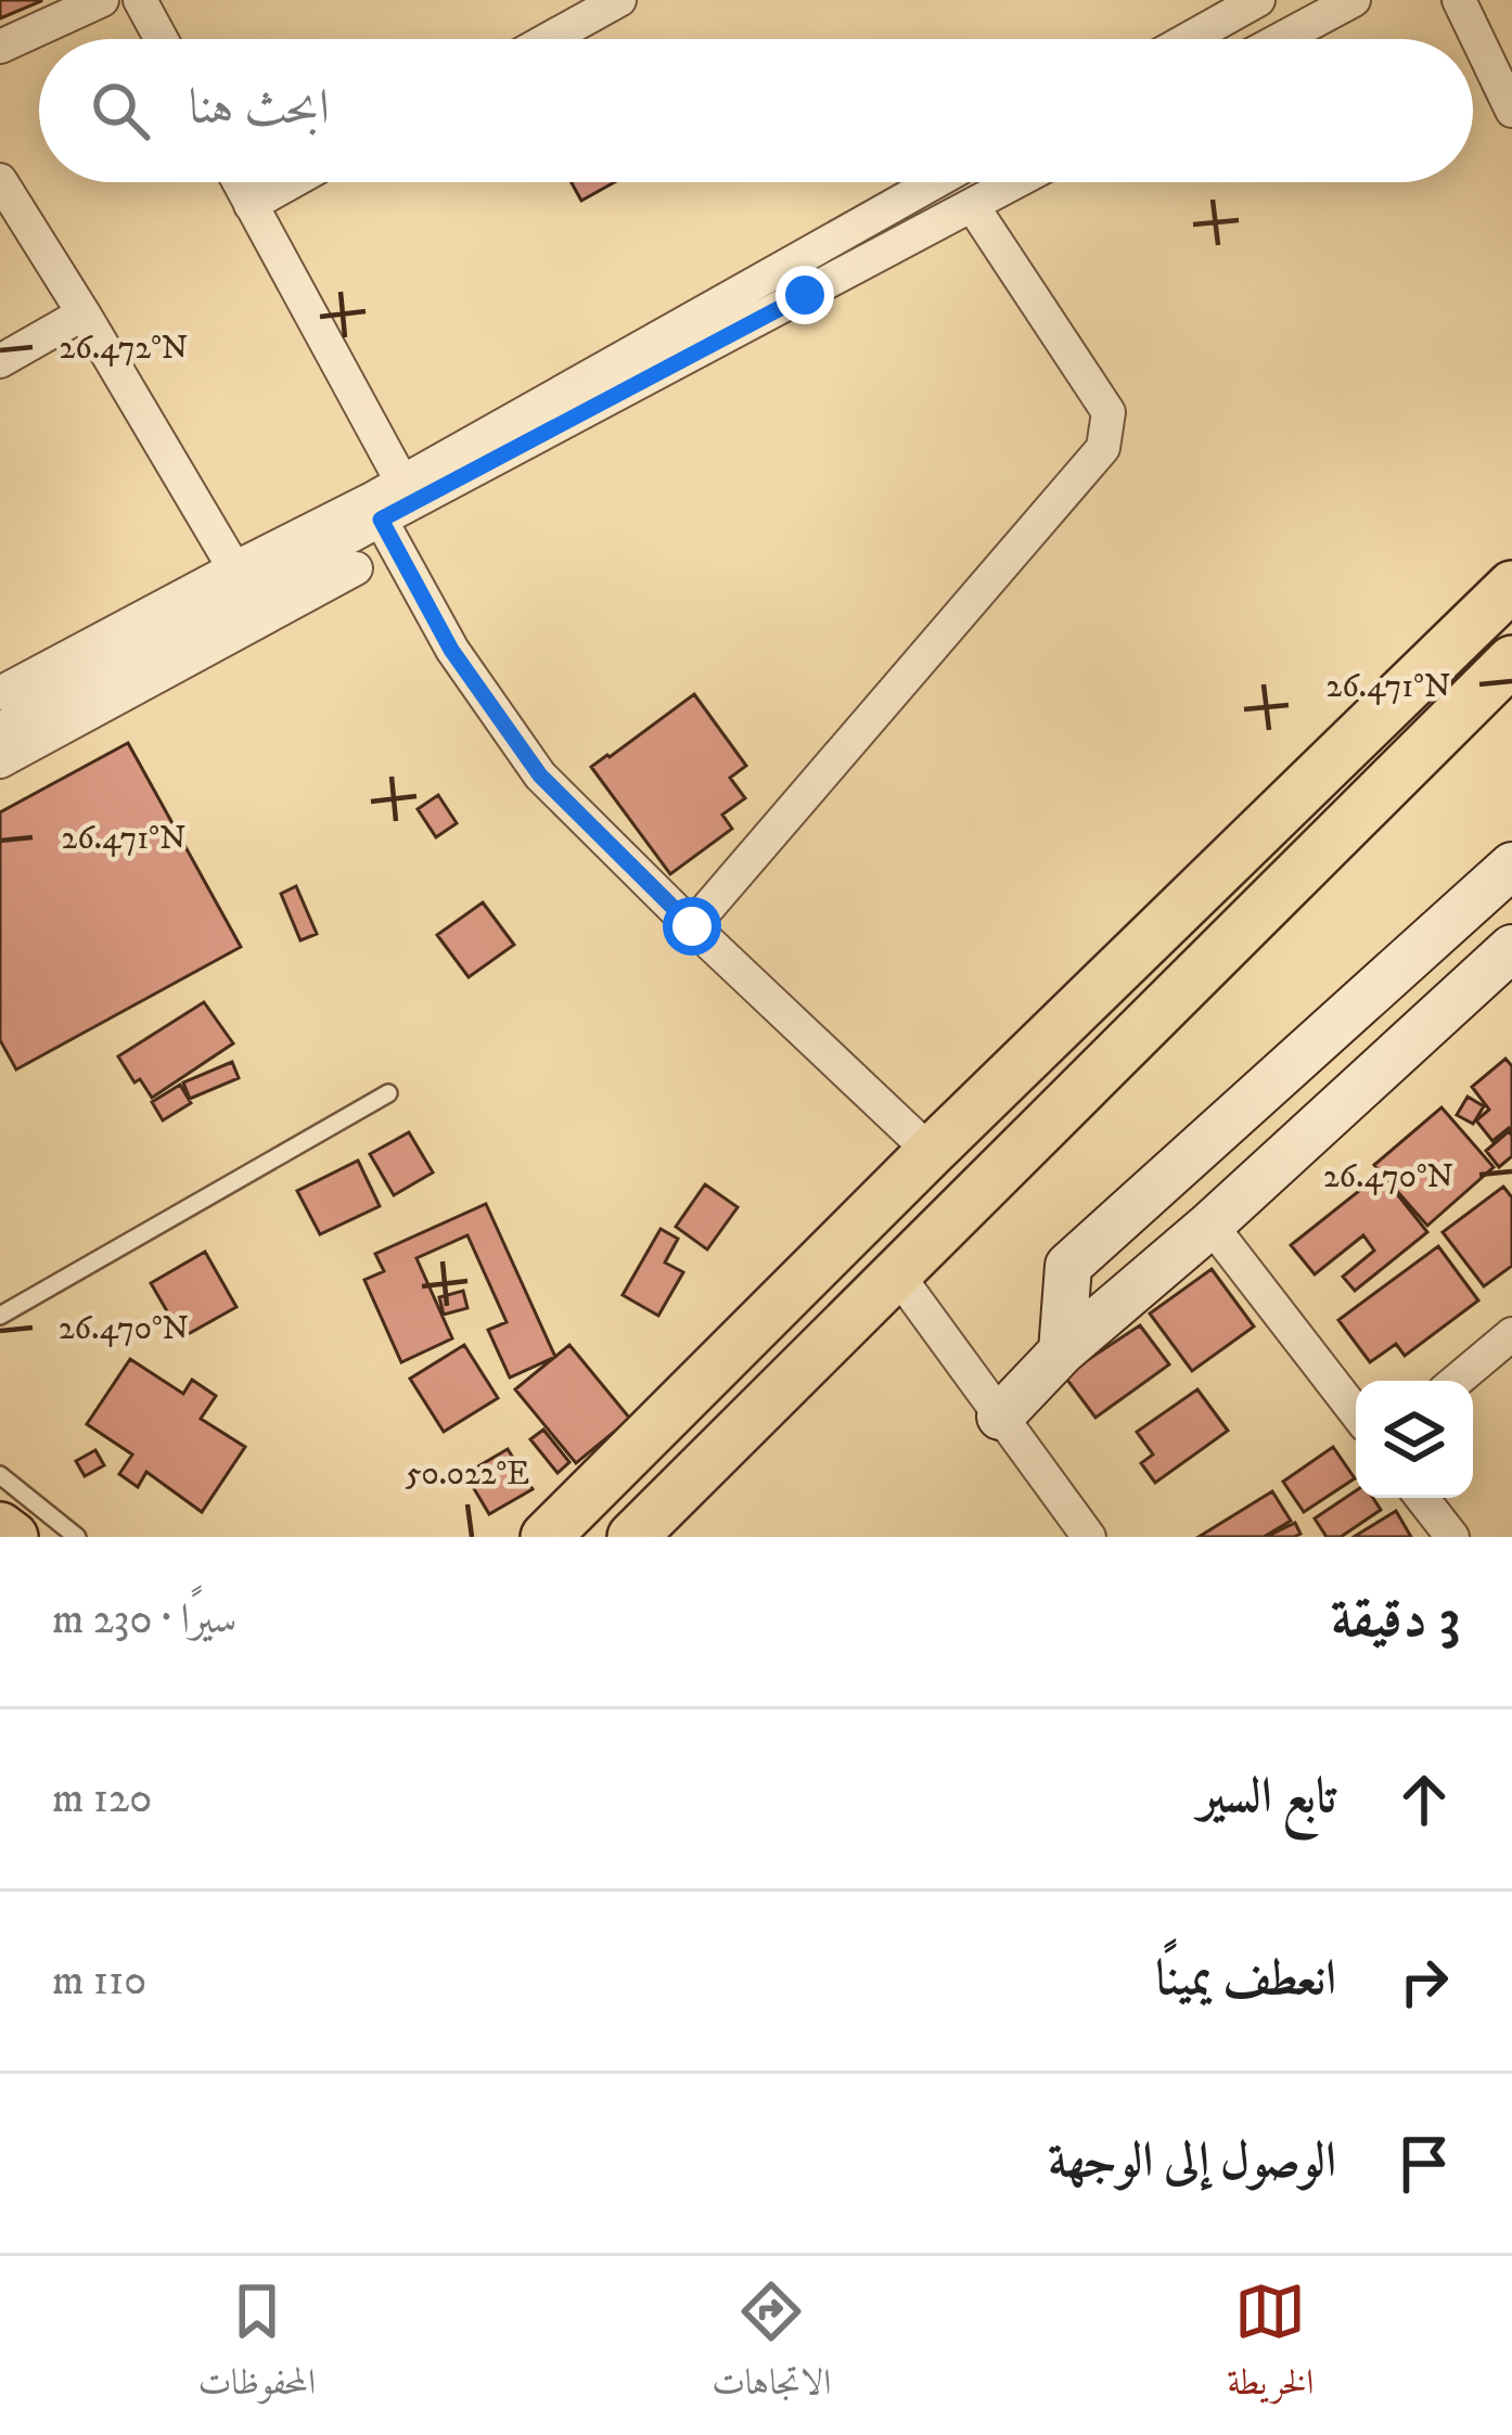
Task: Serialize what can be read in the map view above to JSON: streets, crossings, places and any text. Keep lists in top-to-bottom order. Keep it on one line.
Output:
{"page":{"search":"ابحث هنا","heading":["3 دقيقة","سيرًا · 230 m"],"list":[["تابع السير","120 m"],["انعطف يمينًا","110 m"],"الوصول إلى الوجهة"],"nav":["الخريطة","الاتجاهات","المحفوظات"]},"coordinates":["26.472°N","26.471°N","26.470°N","50.022°E"]}
